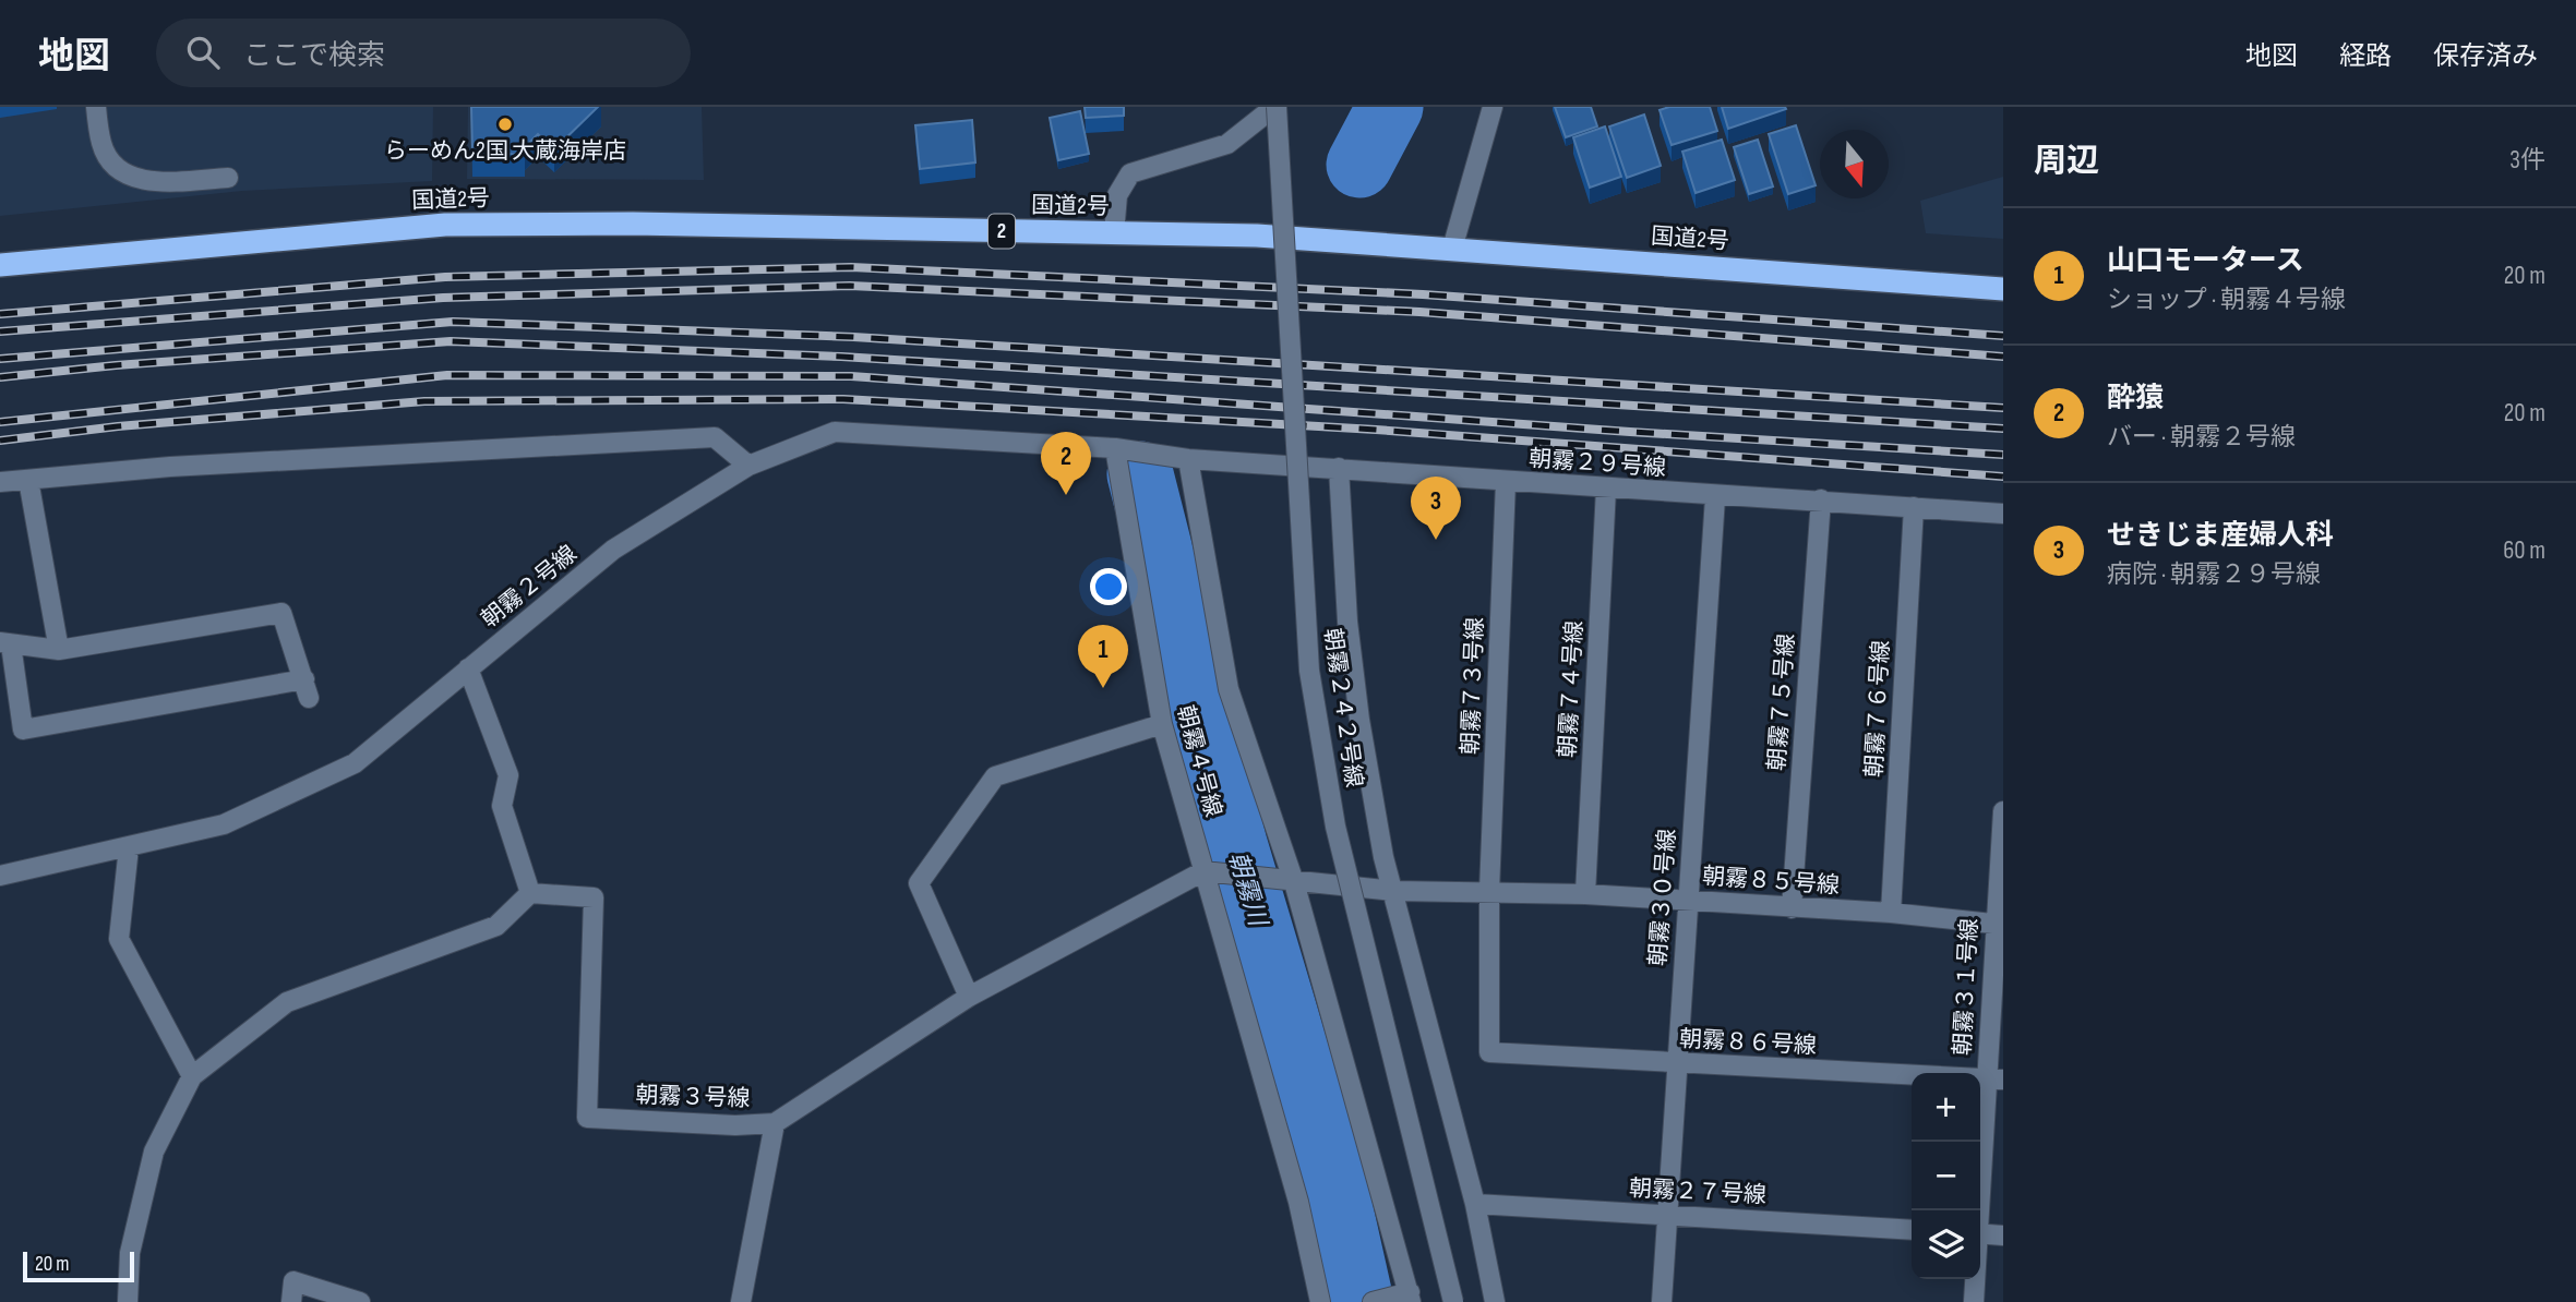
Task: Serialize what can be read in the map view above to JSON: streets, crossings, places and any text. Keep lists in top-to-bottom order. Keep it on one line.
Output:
{"streets":{"highway":["国道2号","2"],"street":["朝霧２９号線","朝霧２号線","朝霧７３号線","朝霧７４号線","朝霧７５号線","朝霧２４２号線","朝霧７６号線","朝霧４号線","朝霧８５号線","朝霧３０号線","朝霧３１号線","朝霧８６号線","朝霧３号線","朝霧２７号線"]},"crossings":[["朝霧２９号線","朝霧２号線"],["朝霧２９号線","朝霧７３号線"],["朝霧２９号線","朝霧７４号線"],["朝霧２９号線","朝霧７５号線"],["朝霧２９号線","朝霧７６号線"],["朝霧２９号線","朝霧３０号線"],["朝霧２号線","朝霧４号線"],["朝霧７３号線","朝霧８５号線"],["朝霧７３号線","朝霧８６号線"],["朝霧７４号線","朝霧８５号線"],["朝霧７５号線","朝霧８５号線"],["朝霧７６号線","朝霧８５号線"],["朝霧４号線","朝霧３号線"],["朝霧８５号線","朝霧３０号線"],["朝霧８５号線","朝霧３１号線"],["朝霧８５号線","朝霧８６号線"],["朝霧３０号線","朝霧８６号線"],["朝霧３０号線","朝霧２７号線"],["朝霧３１号線","朝霧８６号線"]],"water":["朝霧川"],"places":["らーめん2国 大蔵海岸店"],"scale_bar":"20 m","north":"bottom","page":{"header":"地図","search":"ここで検索","nav":["地図","経路","保存済み"],"heading":["周辺","3件"],"list":[{"mark":"1","name":"山口モータース","note":"ショップ · 朝霧４号線","value":"20 m"},{"mark":"2","name":"酔猿","note":"バー · 朝霧２号線","value":"20 m"},{"mark":"3","name":"せきじま産婦人科","note":"病院 · 朝霧２９号線","value":"60 m"}],"pins":["2","3","1"],"map_buttons":["+","−"],"scale":"20 m"}}
